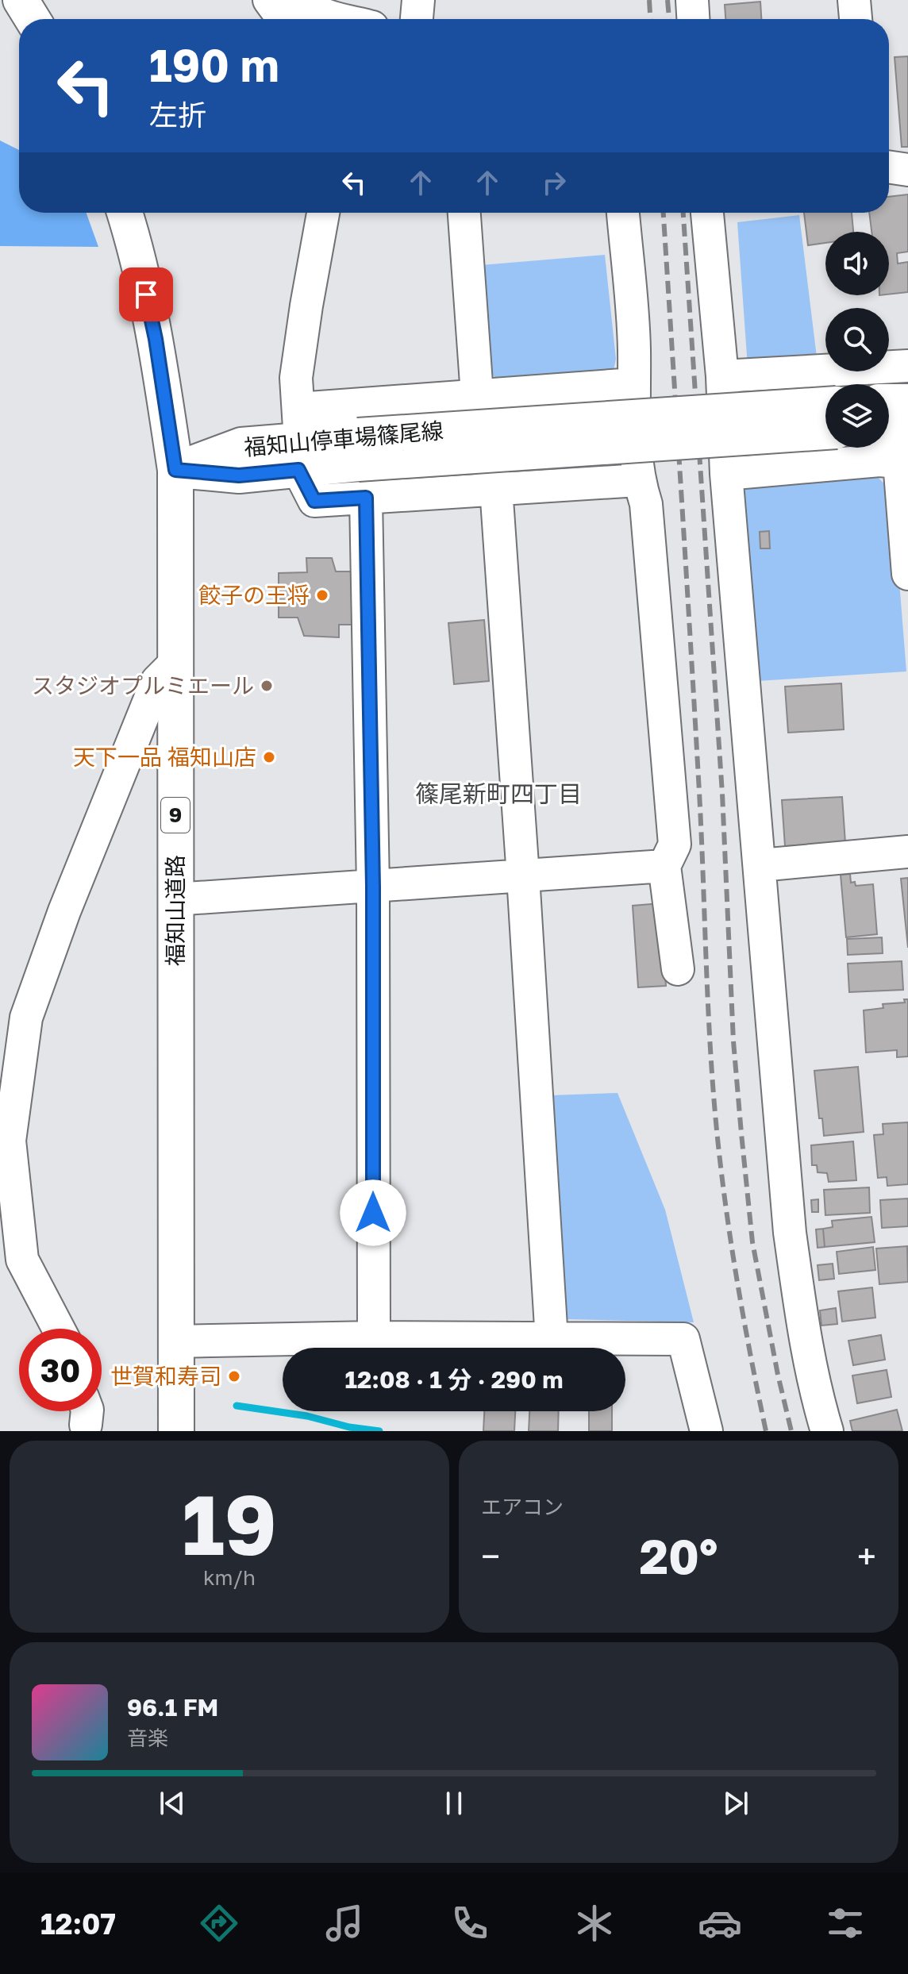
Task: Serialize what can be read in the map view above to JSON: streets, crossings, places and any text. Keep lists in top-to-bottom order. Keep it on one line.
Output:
{"streets":{"main road":["福知山停車場篠尾線","9","福知山道路"]},"crossings":[["福知山停車場篠尾線","福知山道路"]],"districts":["篠尾新町四丁目"],"places":["餃子の王将","スタジオプルミエール","天下一品 福知山店","世賀和寿司"],"page":{"turn":["190 m","左折"],"limit":"30","trip":"12:08 · 1 分 · 290 m","tile":[["19","km/h"],"エアコン"],"heat":["−","20°","+"],"song":["96.1 FM","音楽"],"tabs":"12:07"}}
